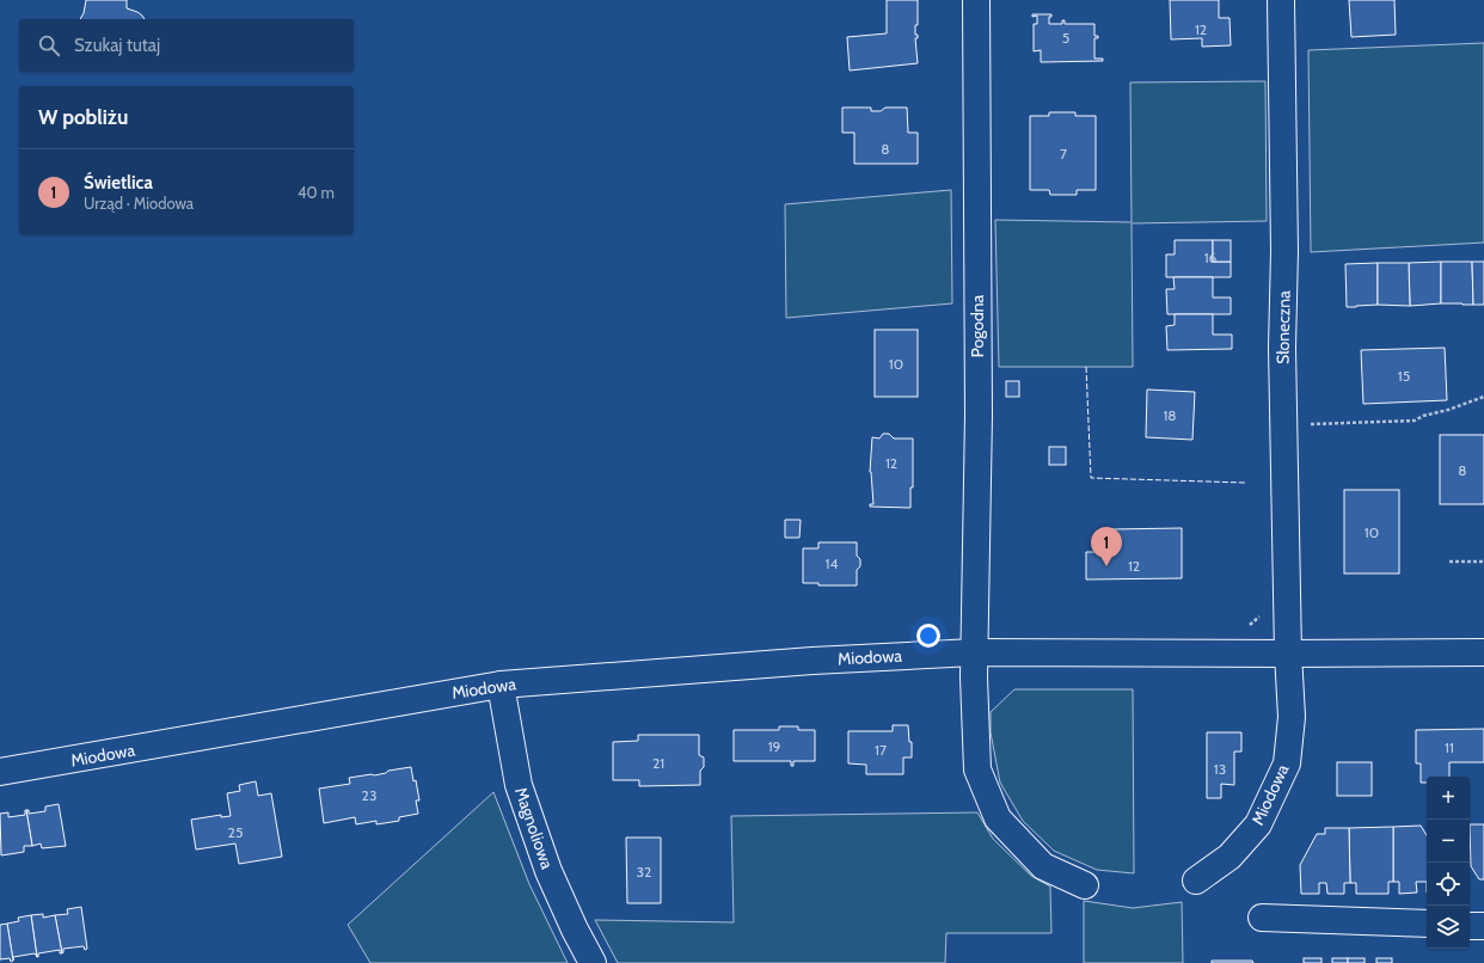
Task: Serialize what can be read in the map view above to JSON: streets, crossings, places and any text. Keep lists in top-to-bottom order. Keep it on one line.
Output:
{"streets":{"street":["Pogodna","Słoneczna","Miodowa","Magnoliowa"]},"crossings":[["Pogodna","Miodowa"],["Słoneczna","Miodowa"],["Miodowa","Magnoliowa"]],"house_numbers":["12","5","8","7","16","10","15","18","12","8","10","14","12","19","11","17","21","13","23","25","32"],"page":{"search":"Szukaj tutaj","heading":"W pobliżu","list":[{"mark":"1","name":"Świetlica","note":"Urząd · Miodowa","value":"40 m"}],"pins":"1","map_buttons":["+","−"]}}
